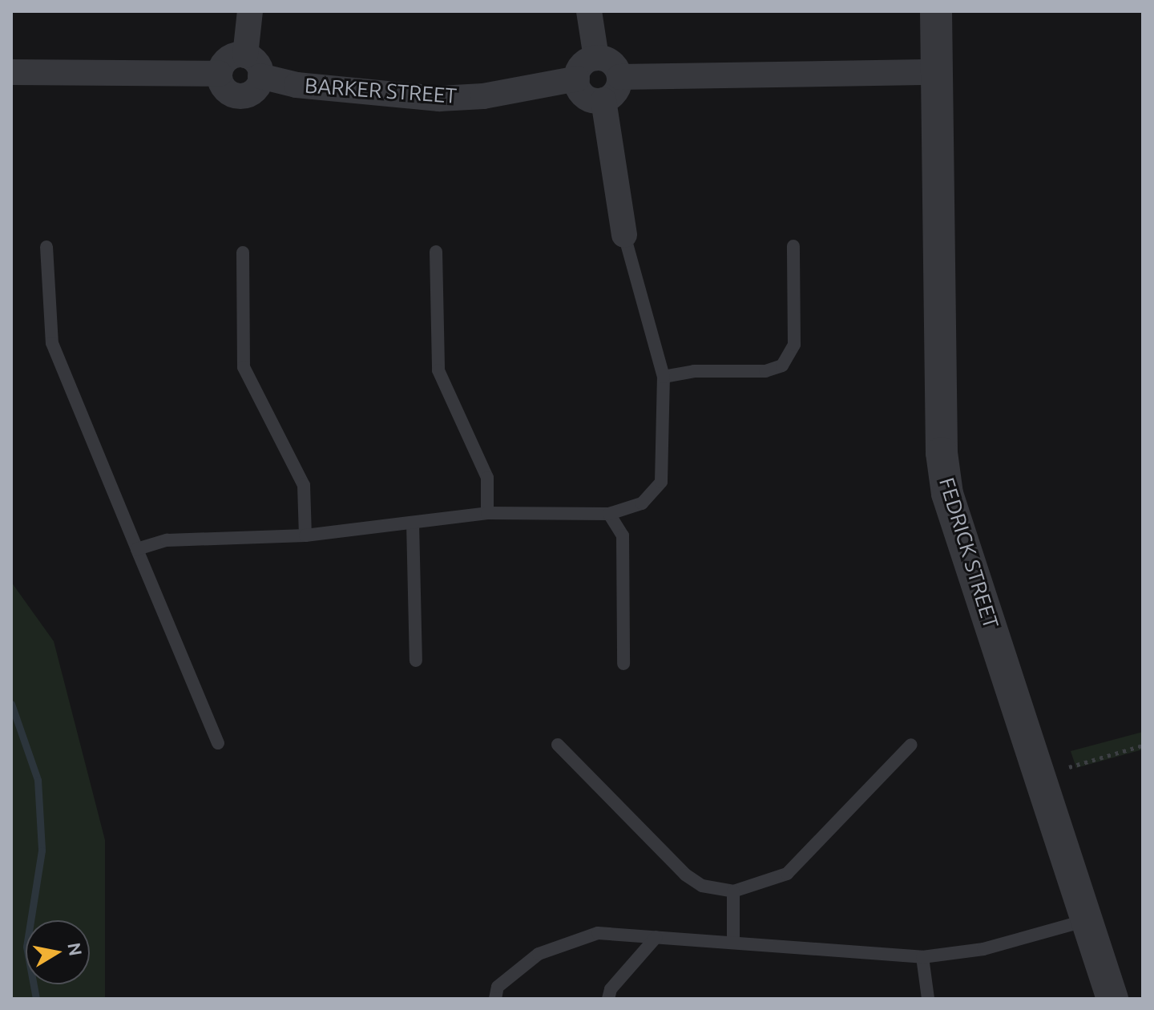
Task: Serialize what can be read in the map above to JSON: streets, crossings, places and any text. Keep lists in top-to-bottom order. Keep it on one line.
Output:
{"streets":{"street":["BARKER STREET","FEDRICK STREET"]},"north":"right"}
